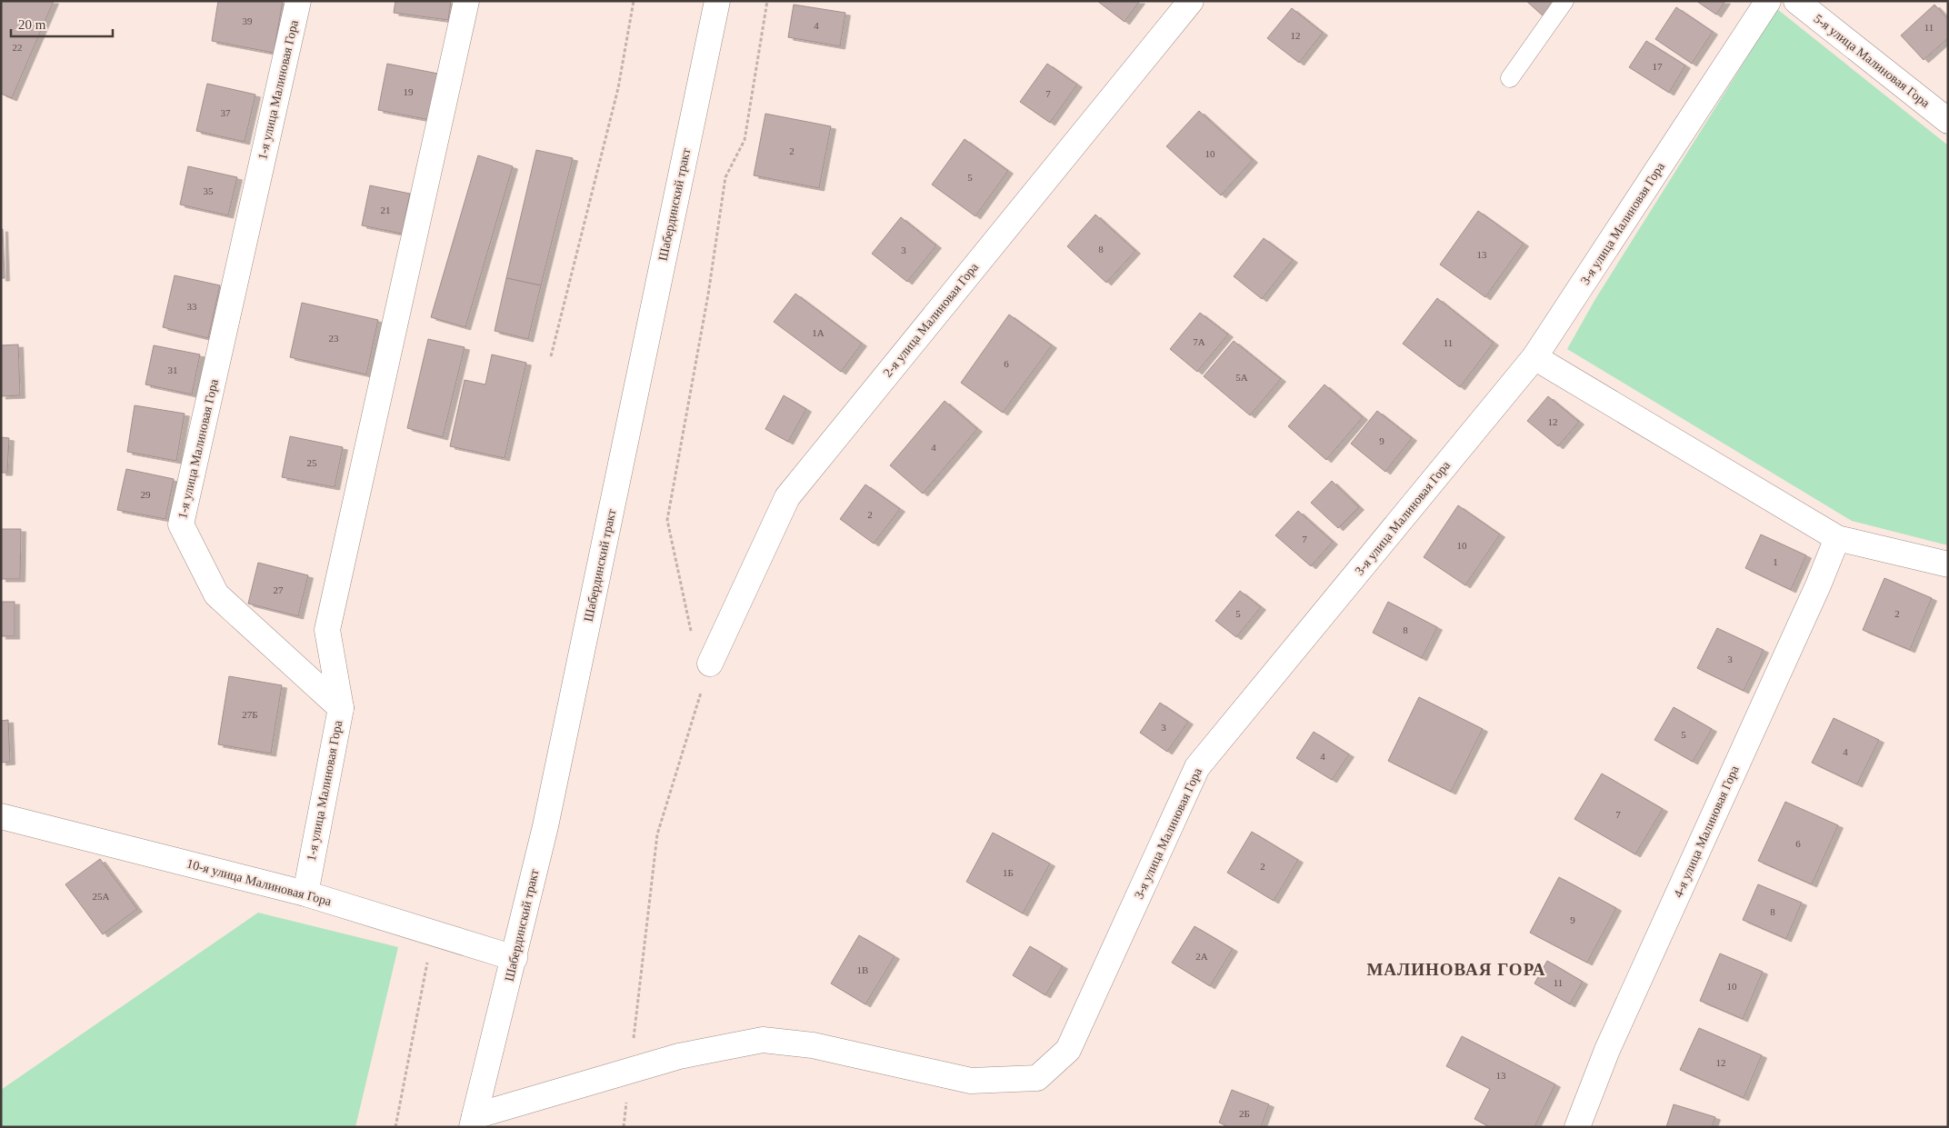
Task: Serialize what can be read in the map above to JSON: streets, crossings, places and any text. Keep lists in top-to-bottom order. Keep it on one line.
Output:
{"streets":{"street":["5-я улица Малиновая Гора","1-я улица Малиновая Гора","Шабердинский тракт","3-я улица Малиновая Гора","2-я улица Малиновая Гора","4-я улица Малиновая Гора","10-я улица Малиновая Гора"]},"crossings":[["1-я улица Малиновая Гора","10-я улица Малиновая Гора"],["Шабердинский тракт","10-я улица Малиновая Гора"]],"districts":["МАЛИНОВАЯ ГОРА"],"house_numbers":["39","4","11","12","22","17","19","7","37","2","10","5","35","21","8","3","13","33","1А","23","7А","11","6","31","5А","12","9","4","25","29","2","7","10","1","27","5","2","8","3","27Б","3","5","4","4","7","6","2","1Б","25А","8","9","2А","1В","11","10","12","13","2Б"],"scale_bar":"20 m"}
